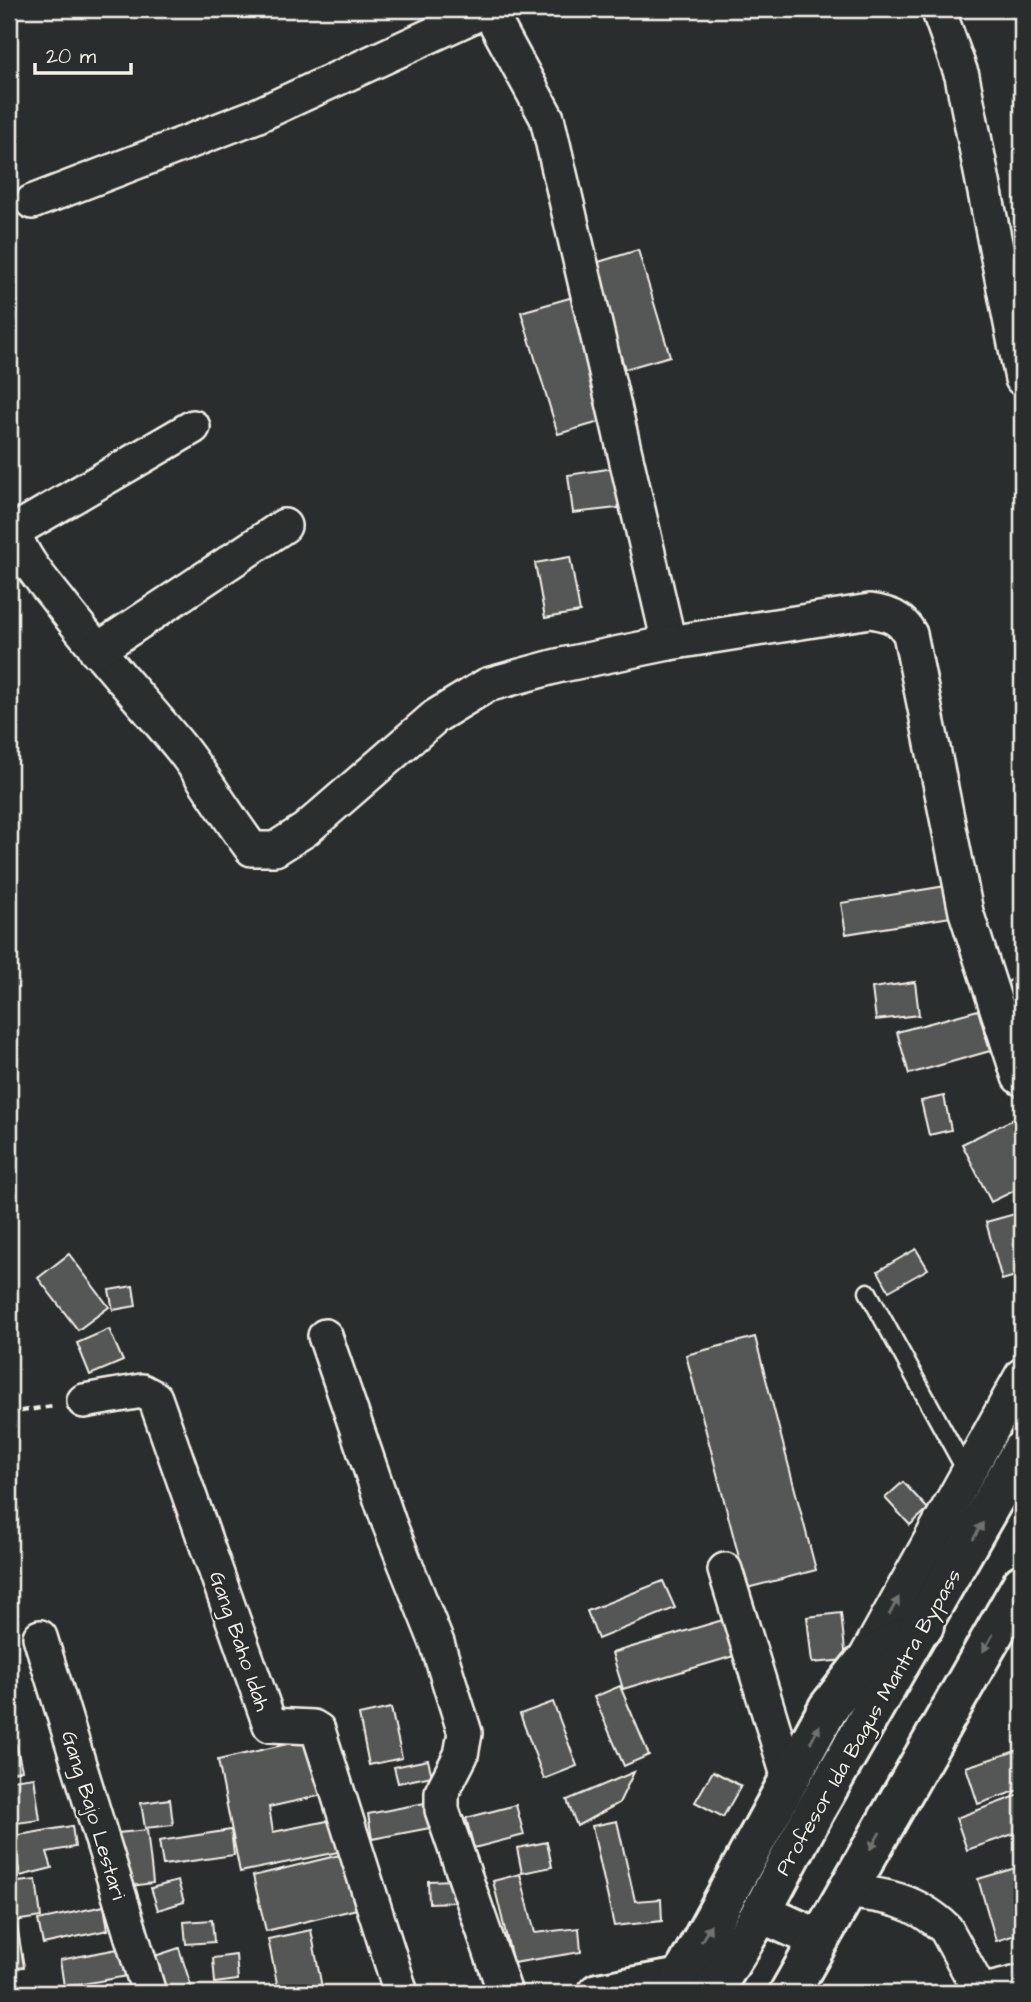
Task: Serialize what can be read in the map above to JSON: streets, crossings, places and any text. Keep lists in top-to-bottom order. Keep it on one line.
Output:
{"streets":{"main road":["Profesor Ida Bagus Mantra Bypass"],"street":["Gang Baho Idah","Gang Bajo Lestari"]},"scale_bar":"20 m"}
